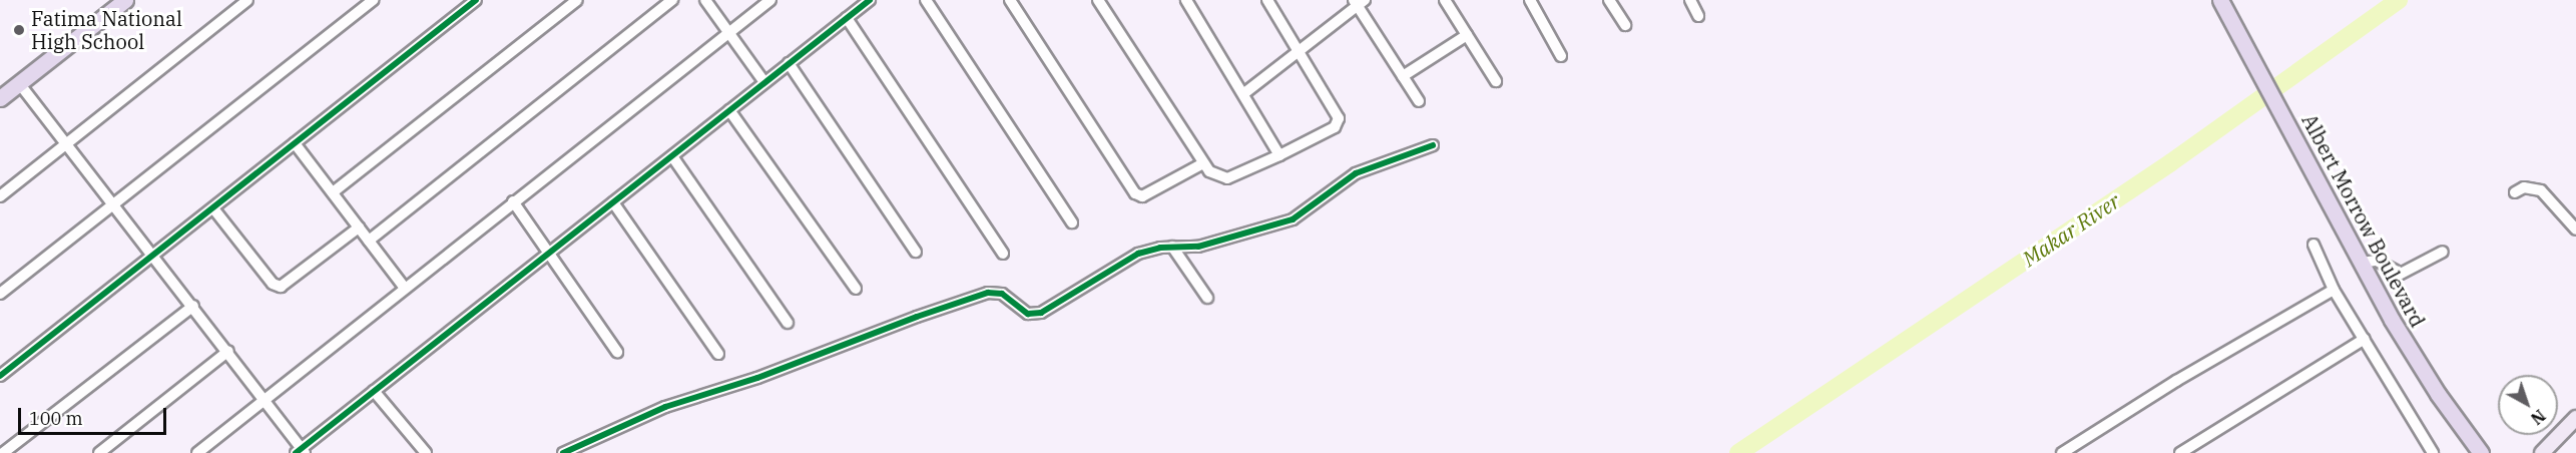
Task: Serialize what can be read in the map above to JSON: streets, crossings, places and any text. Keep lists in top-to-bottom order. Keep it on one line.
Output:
{"streets":{"main road":["Albert Morrow Boulevard"]},"water":["Makar River"],"places":["Fatima National High School"],"scale_bar":"100 m","north":"bottom right"}
